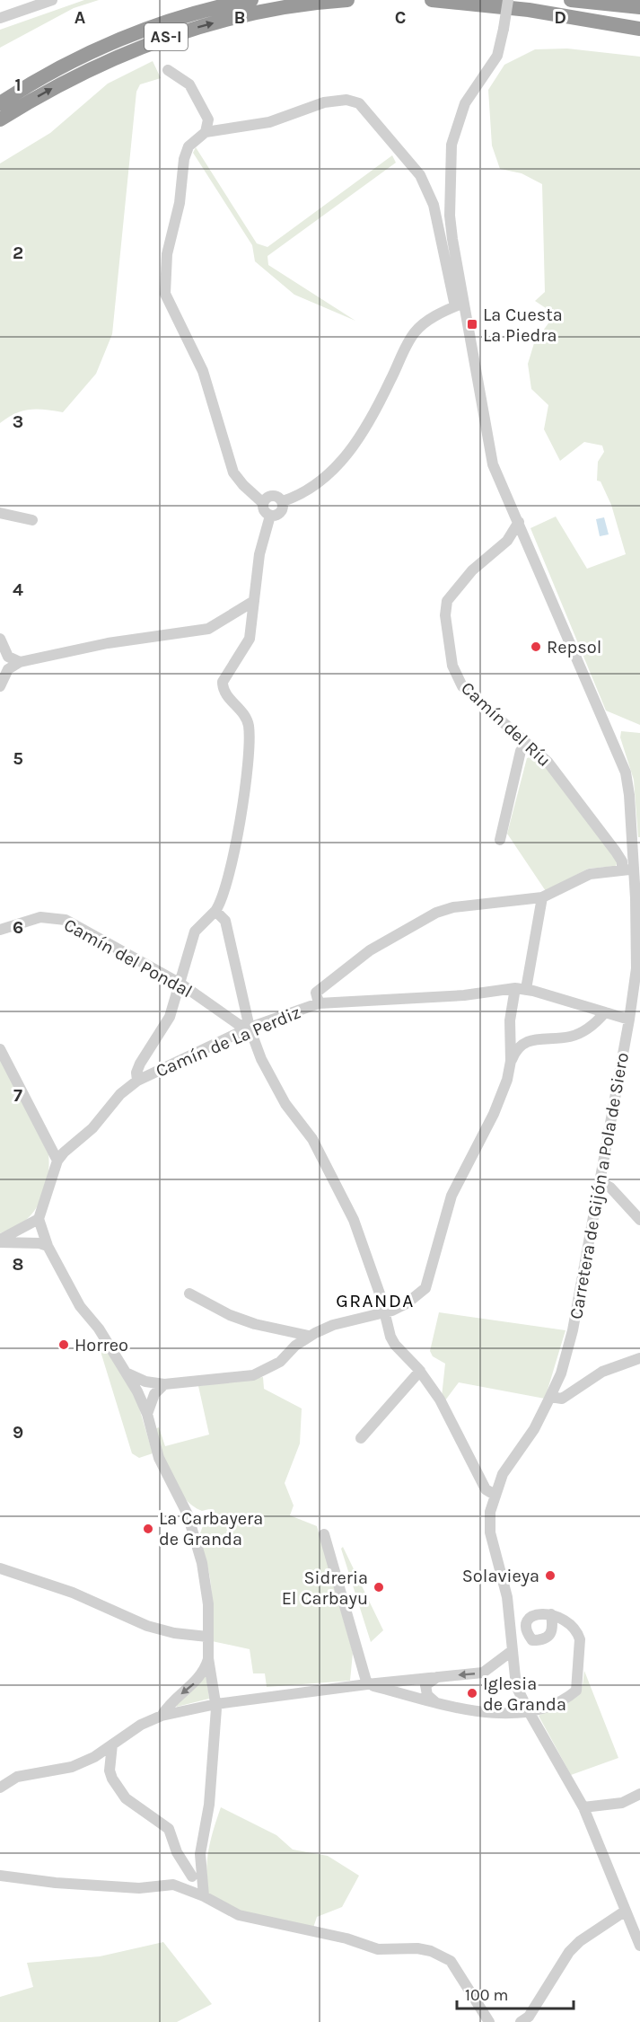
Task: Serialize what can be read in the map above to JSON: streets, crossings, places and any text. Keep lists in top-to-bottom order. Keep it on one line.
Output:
{"streets":{"highway":["AS-I"],"street":["Camín del Ríu","Camín del Pondal","Camín de La Perdiz","Carretera de Gijón a Pola de Siero"]},"crossings":[["Camín del Ríu","Carretera de Gijón a Pola de Siero"],["Camín del Pondal","Camín de La Perdiz"],["Camín de La Perdiz","Carretera de Gijón a Pola de Siero"]],"districts":["GRANDA"],"places":{"transit":["La Cuesta La Piedra"],"other":["Repsol","Horreo","La Carbayera de Granda","Solavieya","Sidreria El Carbayu","Iglesia de Granda"]},"scale_bar":"100 m","grid":{"columns":["A","B","C","D"],"rows":["1","2","3","4","5","6","7","8","9"]}}
